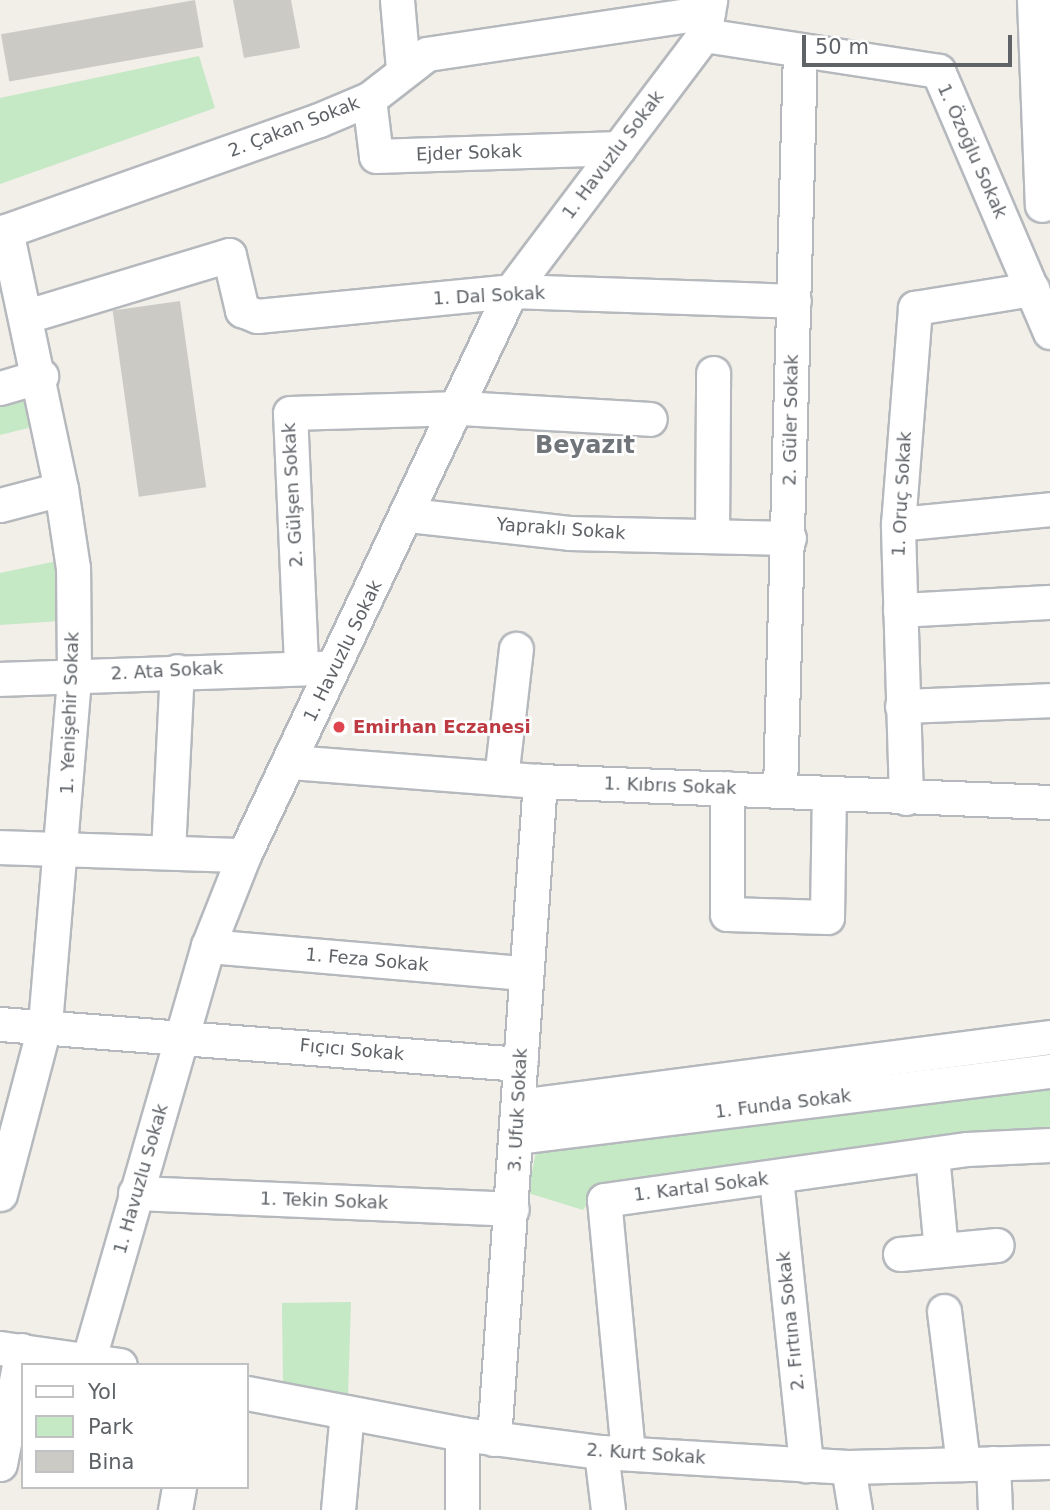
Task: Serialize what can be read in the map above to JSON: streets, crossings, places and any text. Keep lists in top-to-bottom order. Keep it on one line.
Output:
{"streets":{"street":["2. Çakan Sokak","1. Özoğlu Sokak","Ejder Sokak","1. Havuzlu Sokak","1. Dal Sokak","2. Güler Sokak","1. Oruç Sokak","2. Gülşen Sokak","Yapraklı Sokak","2. Ata Sokak","1. Yenişehir Sokak","1. Kıbrıs Sokak","1. Feza Sokak","Fıçıcı Sokak","1. Funda Sokak","3. Ufuk Sokak","1. Kartal Sokak","1. Tekin Sokak","2. Fırtına Sokak","2. Kurt Sokak"]},"crossings":[["2. Çakan Sokak","1. Özoğlu Sokak"],["2. Çakan Sokak","Ejder Sokak"],["2. Çakan Sokak","1. Havuzlu Sokak"],["2. Çakan Sokak","1. Yenişehir Sokak"],["1. Özoğlu Sokak","1. Havuzlu Sokak"],["1. Özoğlu Sokak","2. Güler Sokak"],["1. Özoğlu Sokak","1. Oruç Sokak"],["Ejder Sokak","1. Havuzlu Sokak"],["1. Havuzlu Sokak","1. Dal Sokak"],["1. Havuzlu Sokak","2. Gülşen Sokak"],["1. Havuzlu Sokak","Yapraklı Sokak"],["1. Havuzlu Sokak","2. Ata Sokak"],["1. Havuzlu Sokak","1. Kıbrıs Sokak"],["1. Havuzlu Sokak","1. Feza Sokak"],["1. Havuzlu Sokak","Fıçıcı Sokak"],["1. Havuzlu Sokak","1. Tekin Sokak"],["1. Dal Sokak","2. Güler Sokak"],["1. Dal Sokak","1. Yenişehir Sokak"],["2. Güler Sokak","Yapraklı Sokak"],["2. Güler Sokak","1. Kıbrıs Sokak"],["1. Oruç Sokak","1. Kıbrıs Sokak"],["2. Gülşen Sokak","2. Ata Sokak"],["2. Ata Sokak","1. Yenişehir Sokak"],["1. Yenişehir Sokak","Fıçıcı Sokak"],["1. Kıbrıs Sokak","3. Ufuk Sokak"],["1. Feza Sokak","3. Ufuk Sokak"],["Fıçıcı Sokak","3. Ufuk Sokak"],["1. Funda Sokak","3. Ufuk Sokak"],["3. Ufuk Sokak","1. Tekin Sokak"],["3. Ufuk Sokak","2. Kurt Sokak"],["1. Kartal Sokak","2. Fırtına Sokak"],["1. Kartal Sokak","2. Kurt Sokak"],["2. Fırtına Sokak","2. Kurt Sokak"]],"districts":["Beyazıt"],"places":["Emirhan Eczanesi"],"legend":["Yol","Park","Bina"],"scale_bar":"50 m"}
